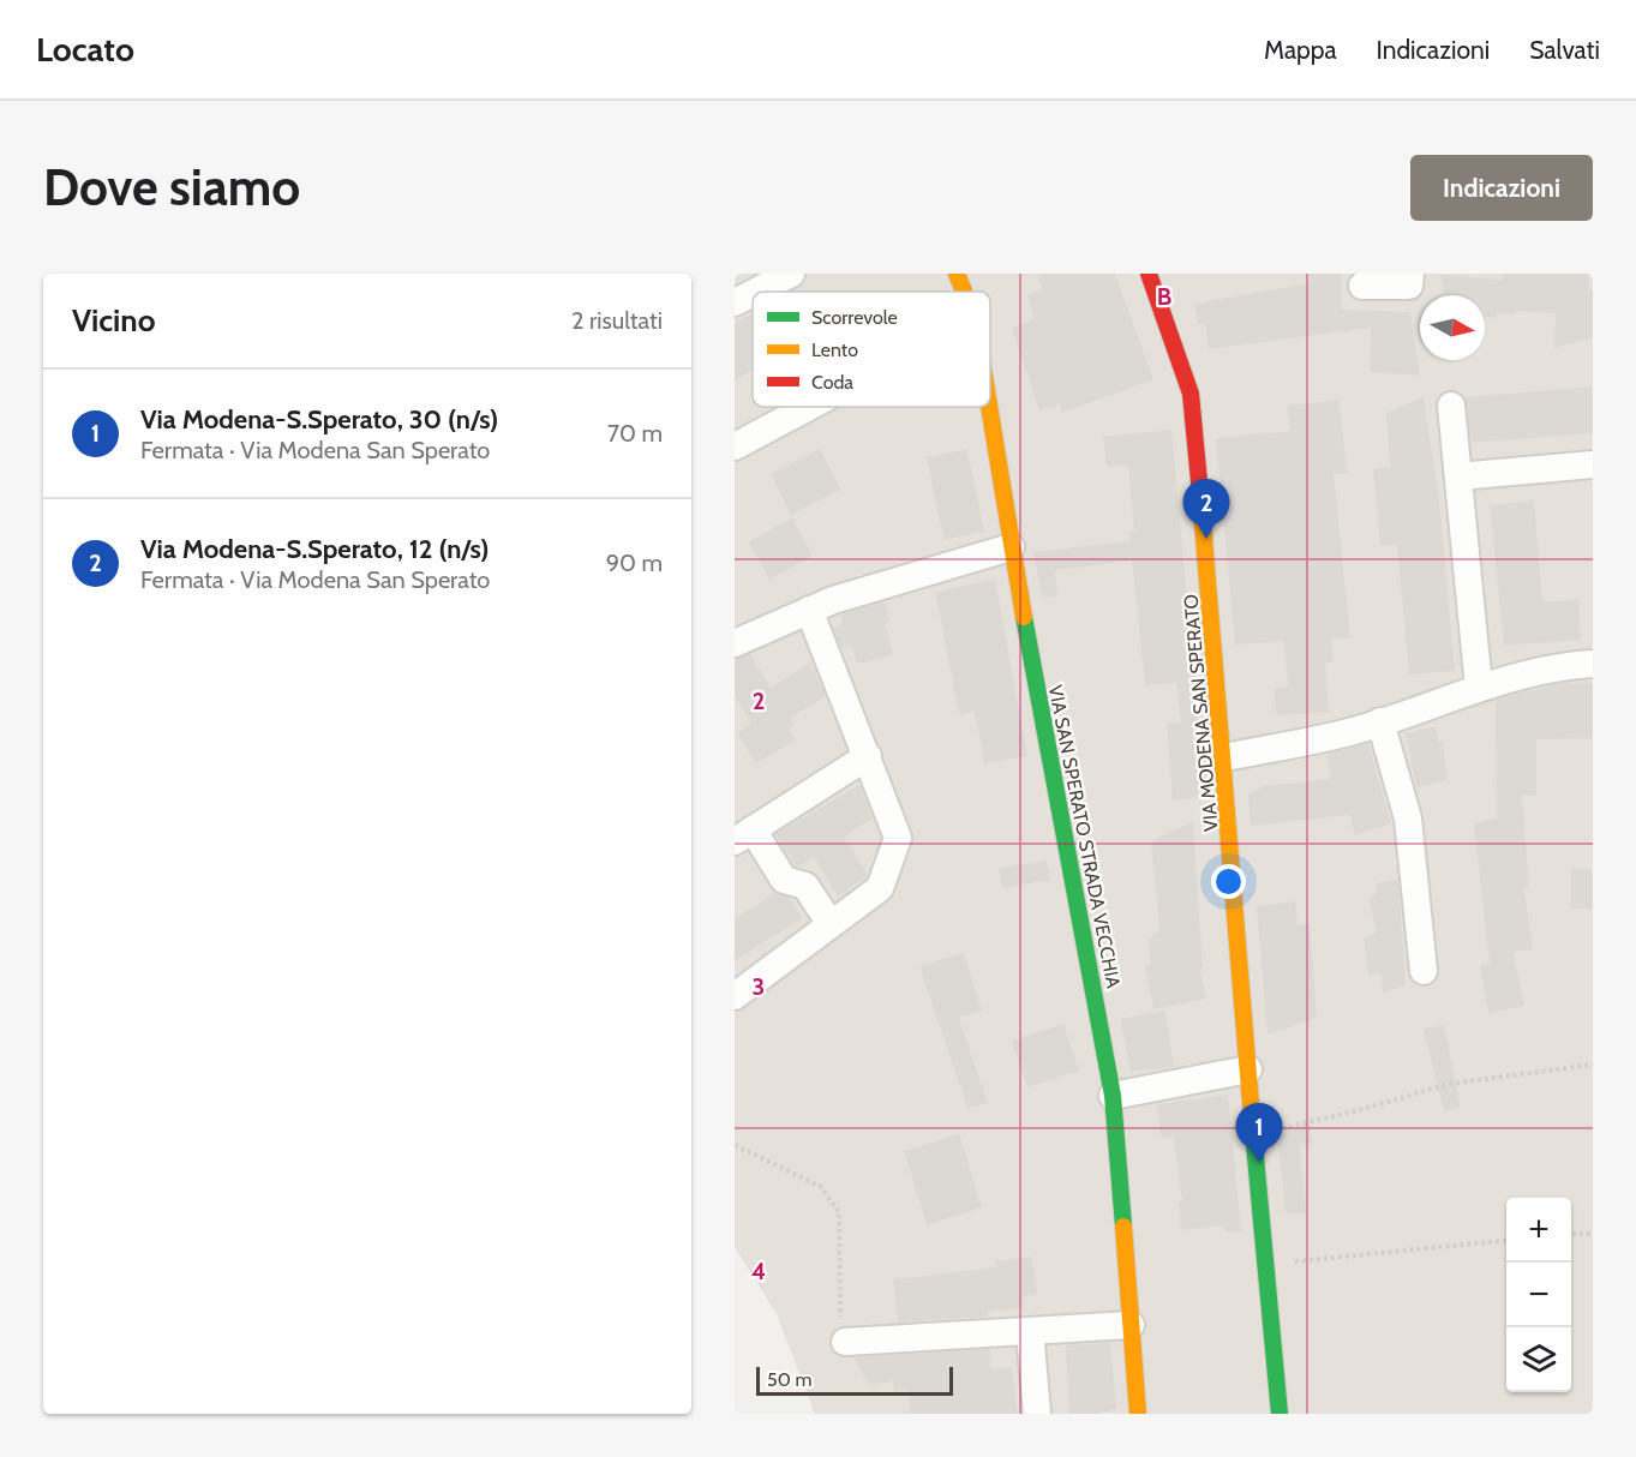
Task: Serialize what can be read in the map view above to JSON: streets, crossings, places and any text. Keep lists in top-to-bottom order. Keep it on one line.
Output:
{"streets":{"street":["VIA MODENA SAN SPERATO","VIA SAN SPERATO STRADA VECCHIA"]},"legend":["Scorrevole","Lento","Coda"],"scale_bar":"50 m","north":"right","page":{"header":"Locato","nav":["Mappa","Indicazioni","Salvati"],"buttons":"Indicazioni","title":"Dove siamo","heading":["Vicino","2 risultati"],"list":[{"mark":"1","name":"Via Modena-S.Sperato, 30 (n/s)","note":"Fermata · Via Modena San Sperato","value":"70 m"},{"mark":"2","name":"Via Modena-S.Sperato, 12 (n/s)","note":"Fermata · Via Modena San Sperato","value":"90 m"}],"pins":["2","1"],"map_buttons":["+","−"],"scale":"50 m"},"grid":{"columns":["B"],"rows":["2","3","4"]}}
